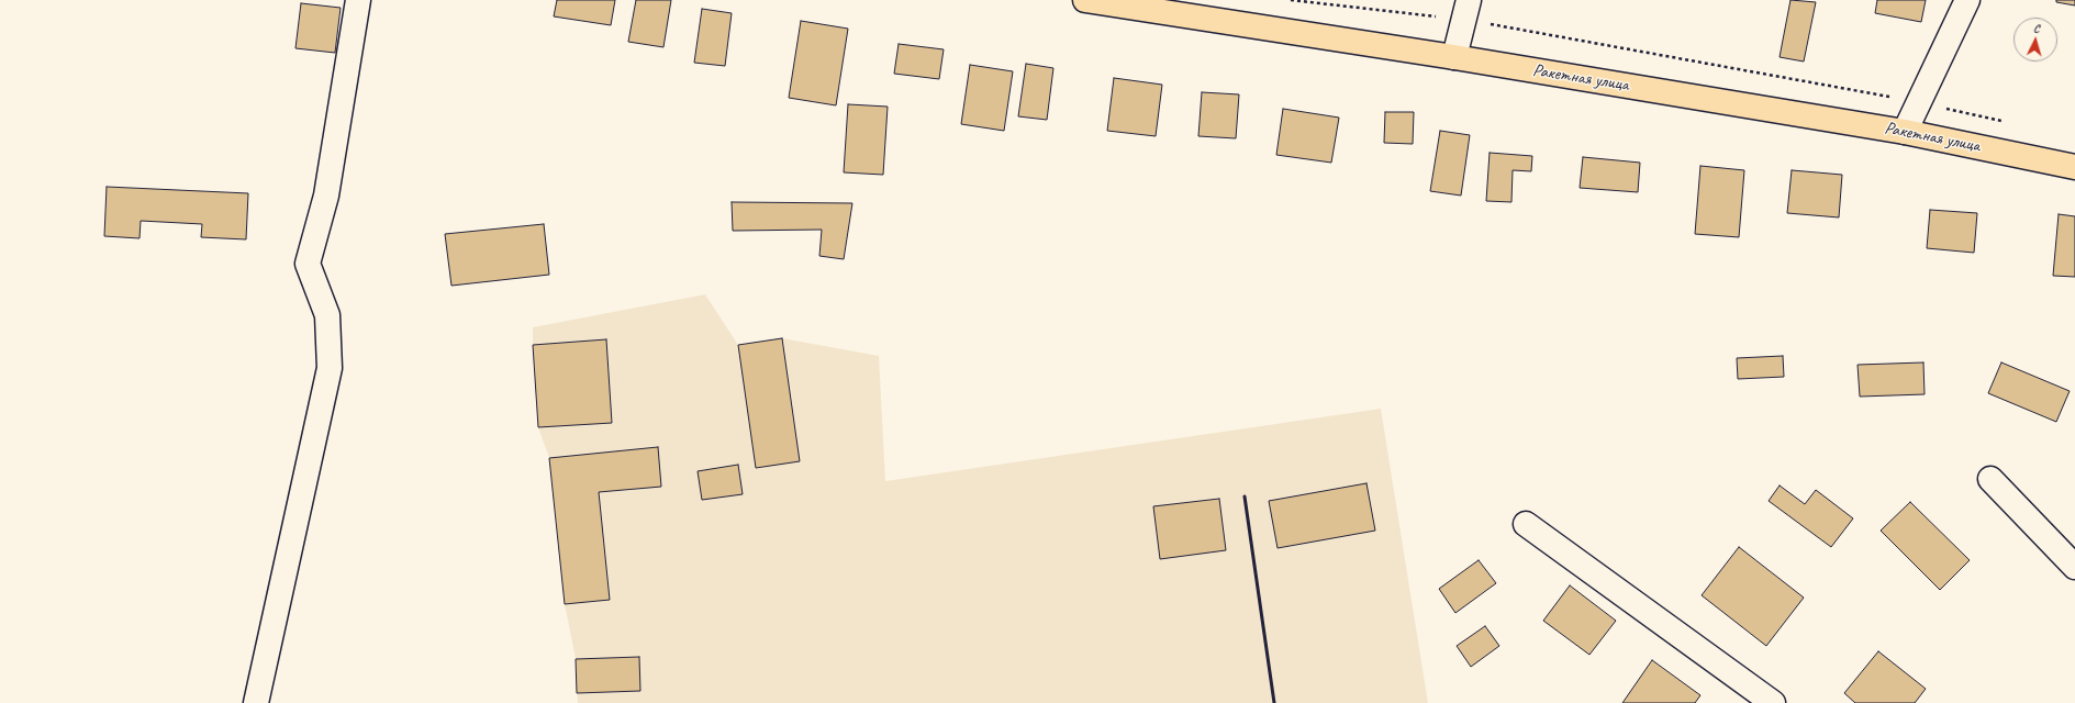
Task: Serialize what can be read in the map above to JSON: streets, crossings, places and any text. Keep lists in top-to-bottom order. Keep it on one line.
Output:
{"streets":{"main road":["Ракетная улица"]},"north":"top"}
